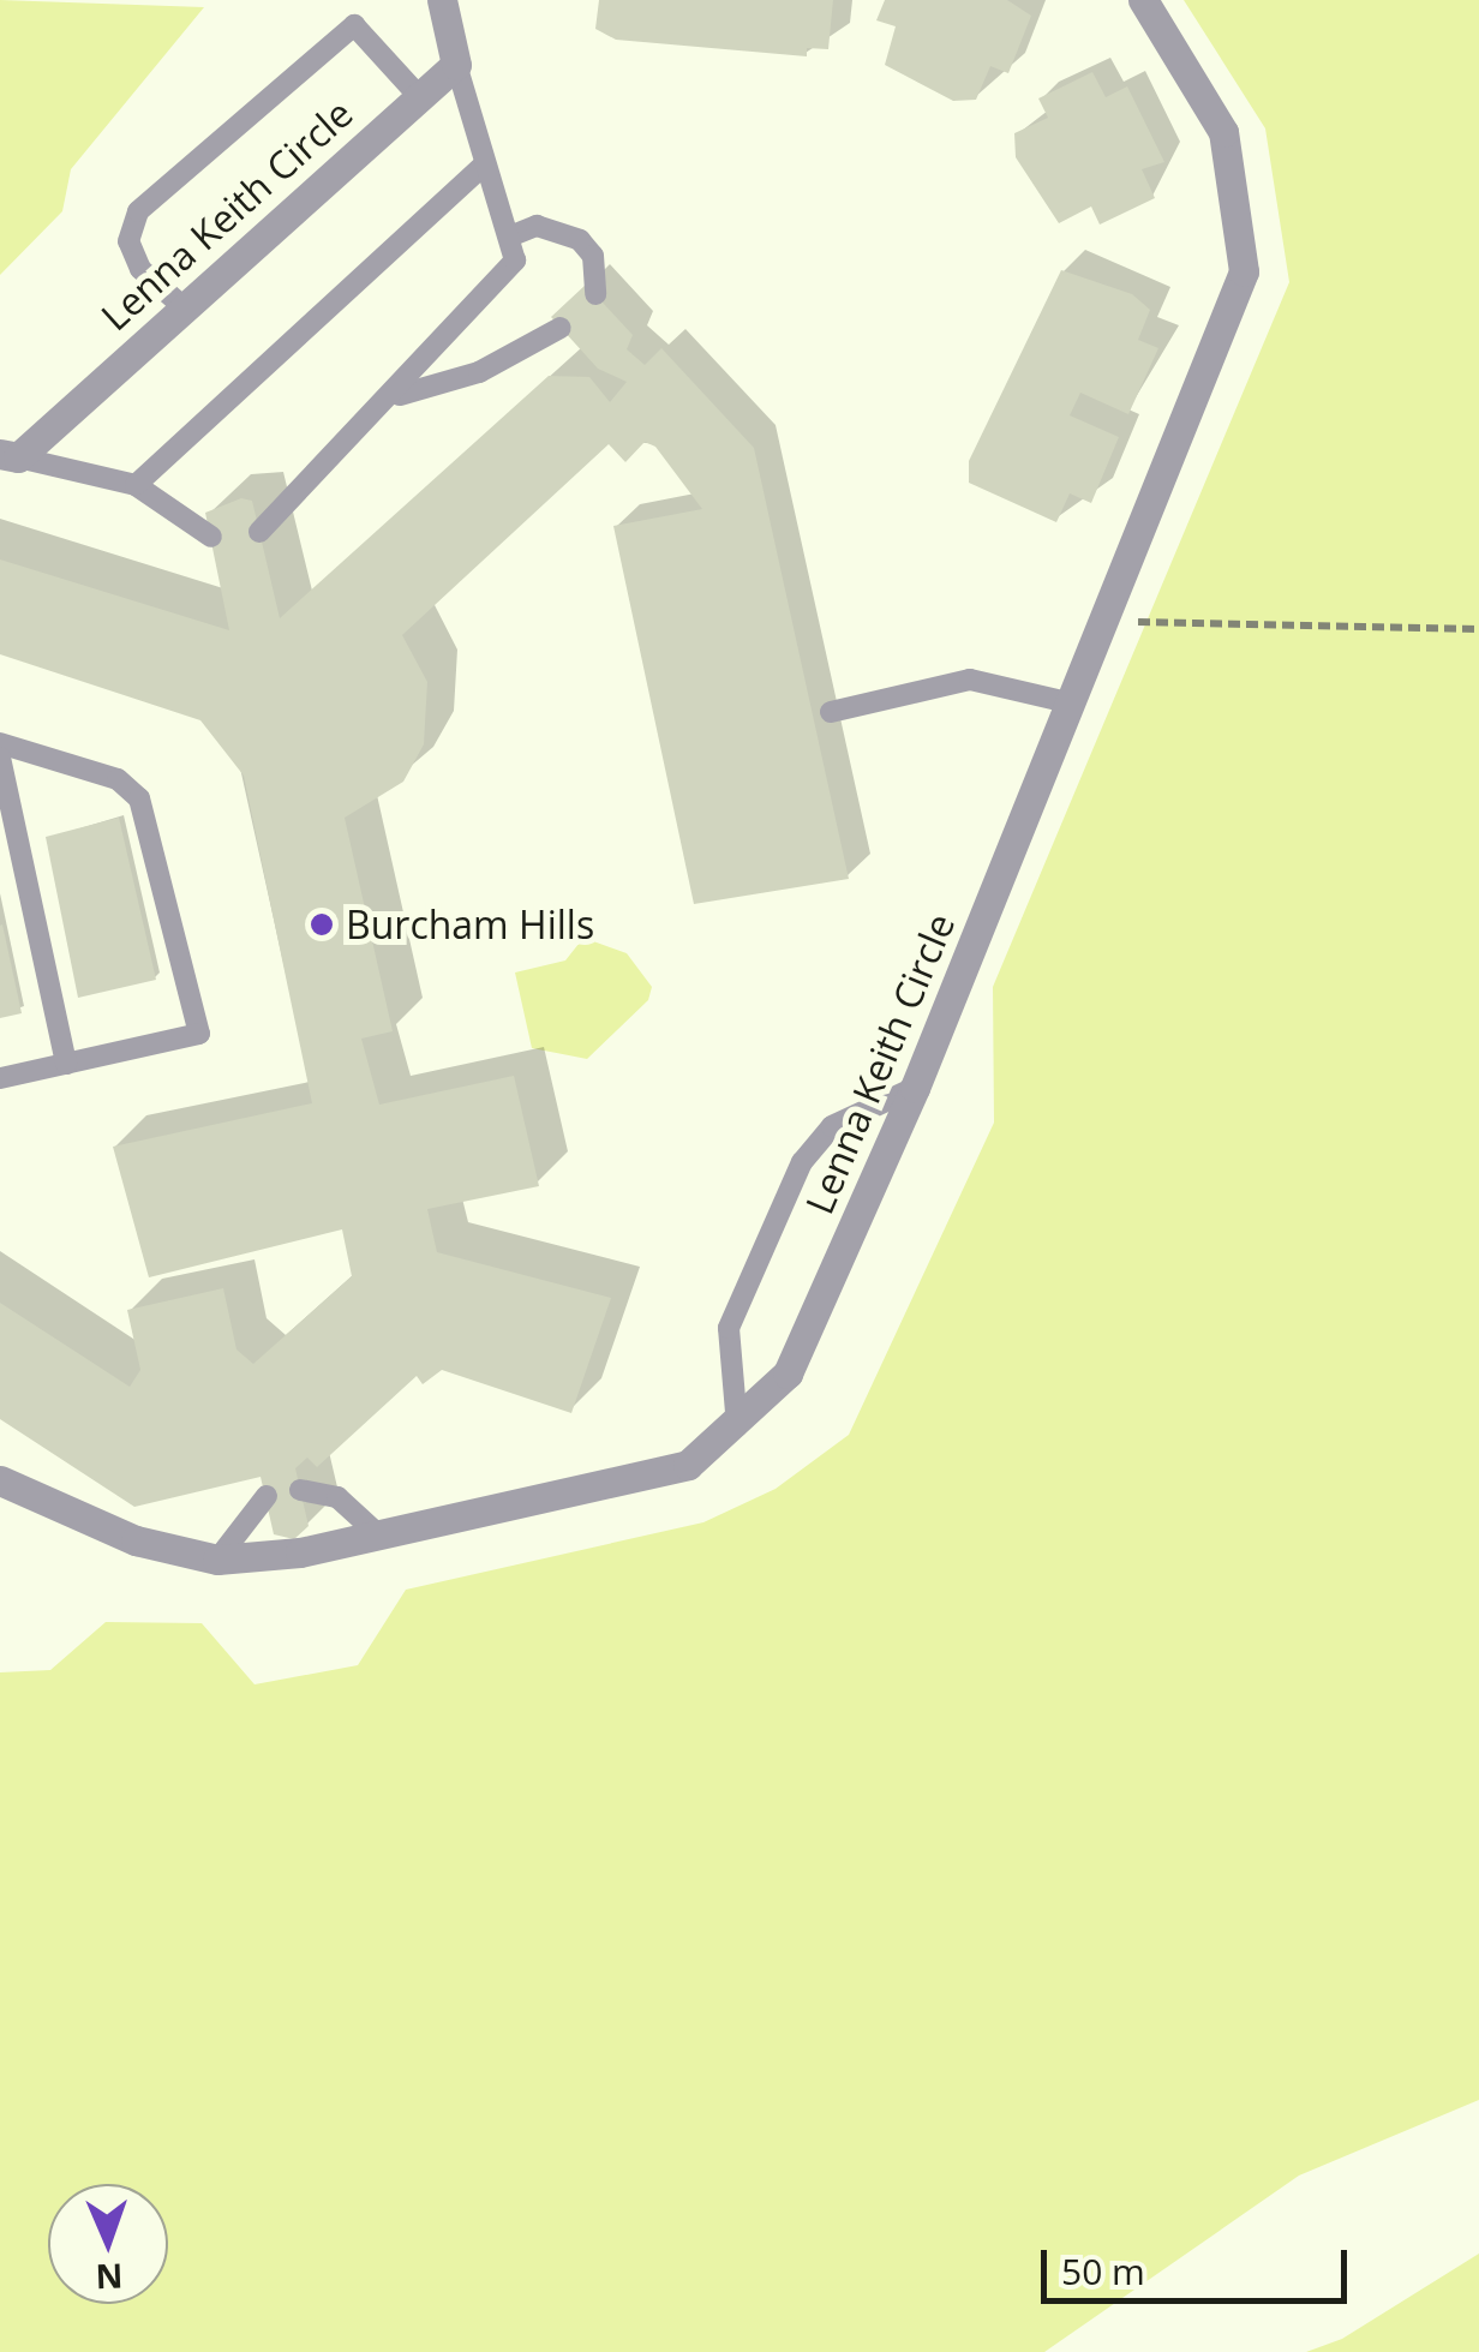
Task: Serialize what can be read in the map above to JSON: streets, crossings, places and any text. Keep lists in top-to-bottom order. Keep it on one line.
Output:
{"streets":{"street":["Lenna Keith Circle"]},"places":["Burcham Hills"],"scale_bar":"50 m","north":"bottom"}
